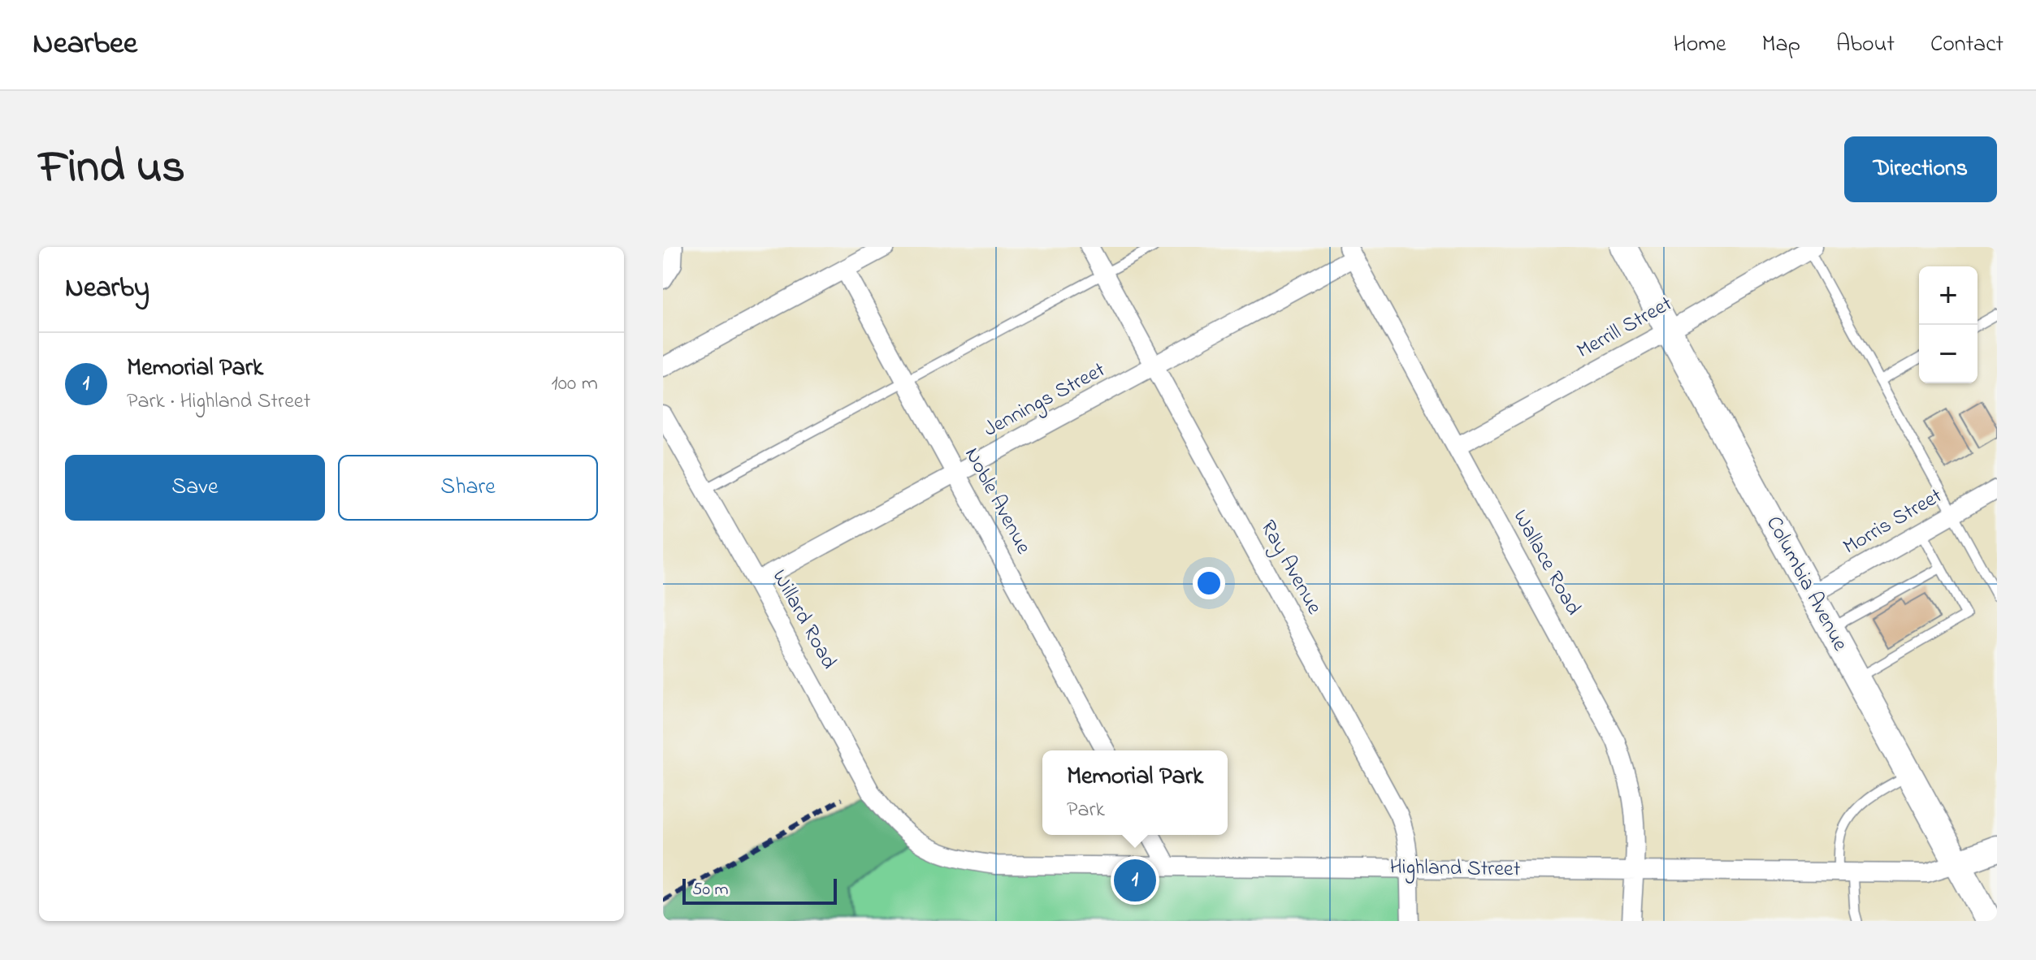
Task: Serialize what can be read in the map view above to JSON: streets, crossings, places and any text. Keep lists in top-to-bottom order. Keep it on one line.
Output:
{"streets":{"street":["Merrill Street","Jennings Street","Noble Avenue","Morris Street","Wallace Road","Ray Avenue","Columbia Avenue","Willard Road","Highland Street"]},"crossings":[["Merrill Street","Wallace Road"],["Merrill Street","Columbia Avenue"],["Jennings Street","Noble Avenue"],["Jennings Street","Wallace Road"],["Jennings Street","Ray Avenue"],["Jennings Street","Willard Road"],["Morris Street","Columbia Avenue"],["Wallace Road","Highland Street"],["Ray Avenue","Highland Street"],["Columbia Avenue","Highland Street"],["Willard Road","Highland Street"]],"scale_bar":"50 m","page":{"header":"Nearbee","nav":["Home","Map","About","Contact"],"title":"Find us","buttons":["Directions",["Save","Share"]],"heading":"Nearby","map_buttons":["+","−"],"list":[{"mark":"1","name":"Memorial Park","note":"Park · Highland Street","value":"100 m"}],"popup":["Memorial Park","Park"],"pins":"1","scale":"50 m"}}
